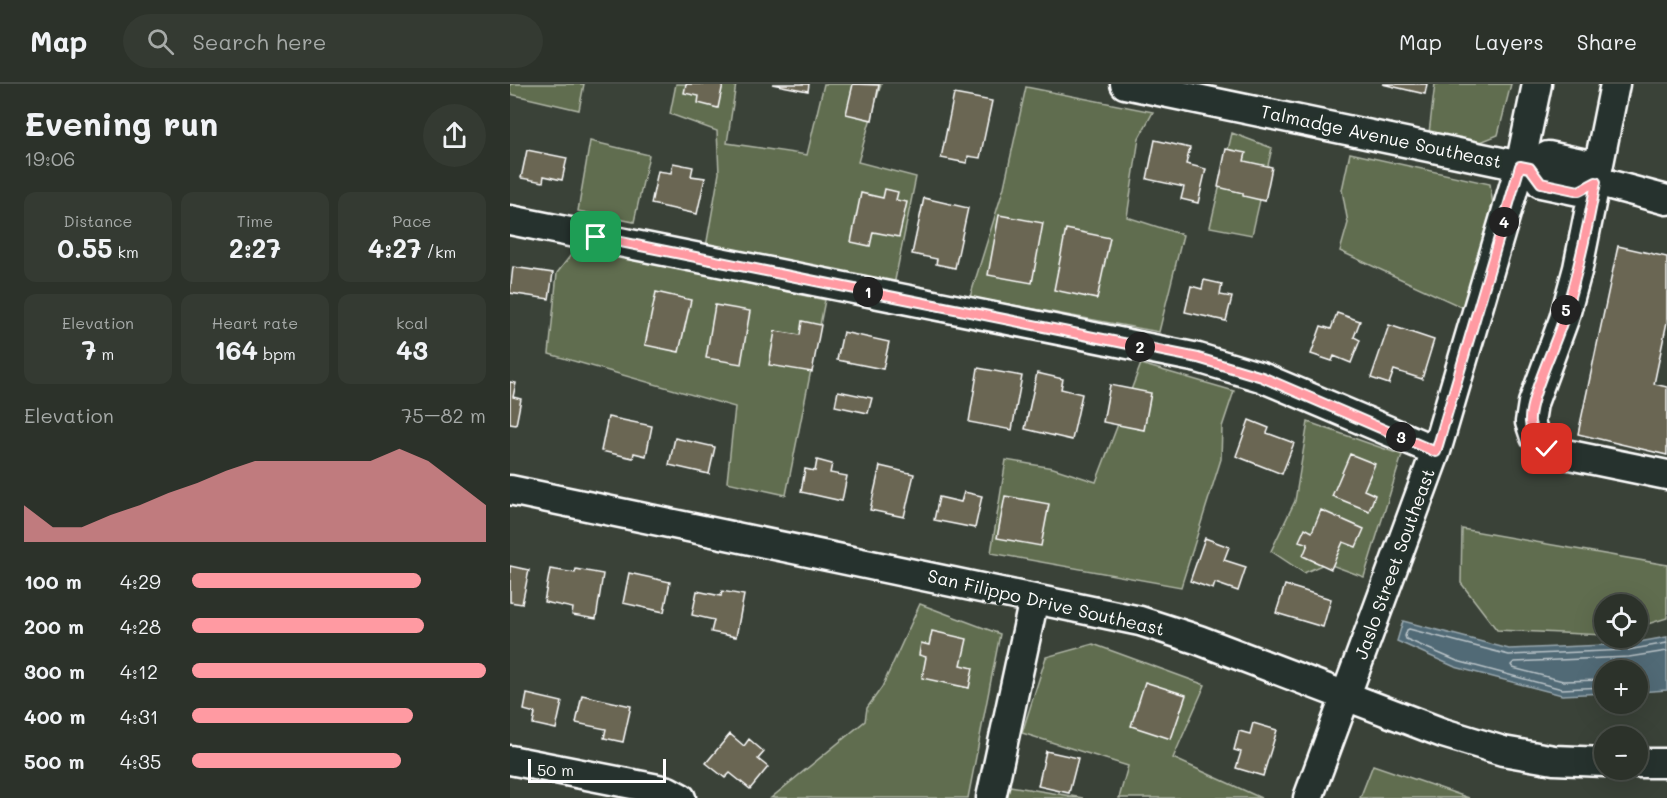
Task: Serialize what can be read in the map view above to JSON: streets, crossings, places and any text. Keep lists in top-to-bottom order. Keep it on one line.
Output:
{"streets":{"street":["Talmadge Avenue Southeast","Jaslo Street Southeast","San Filippo Drive Southeast"]},"crossings":[["Talmadge Avenue Southeast","Jaslo Street Southeast"],["Jaslo Street Southeast","San Filippo Drive Southeast"]],"scale_bar":"50 m","page":{"header":"Map","search":"Search here","nav":["Map","Layers","Share"],"heading":["Evening run","19:06"],"stats":[["Distance","0.55 km"],["Time","2:27"],["Pace","4:27 /km"],["Elevation","7 m"],["Heart rate","164 bpm"],["kcal","43"]],"pins":["4","1","5","2","3"],"chart":["Elevation","75–82 m"],"list":[{"name":"100 m","note":"4:29"},{"name":"200 m","note":"4:28"},{"name":"300 m","note":"4:12"},{"name":"400 m","note":"4:31"},{"name":"500 m","note":"4:35"}],"map_buttons":["+","−"],"scale":"50 m"}}
